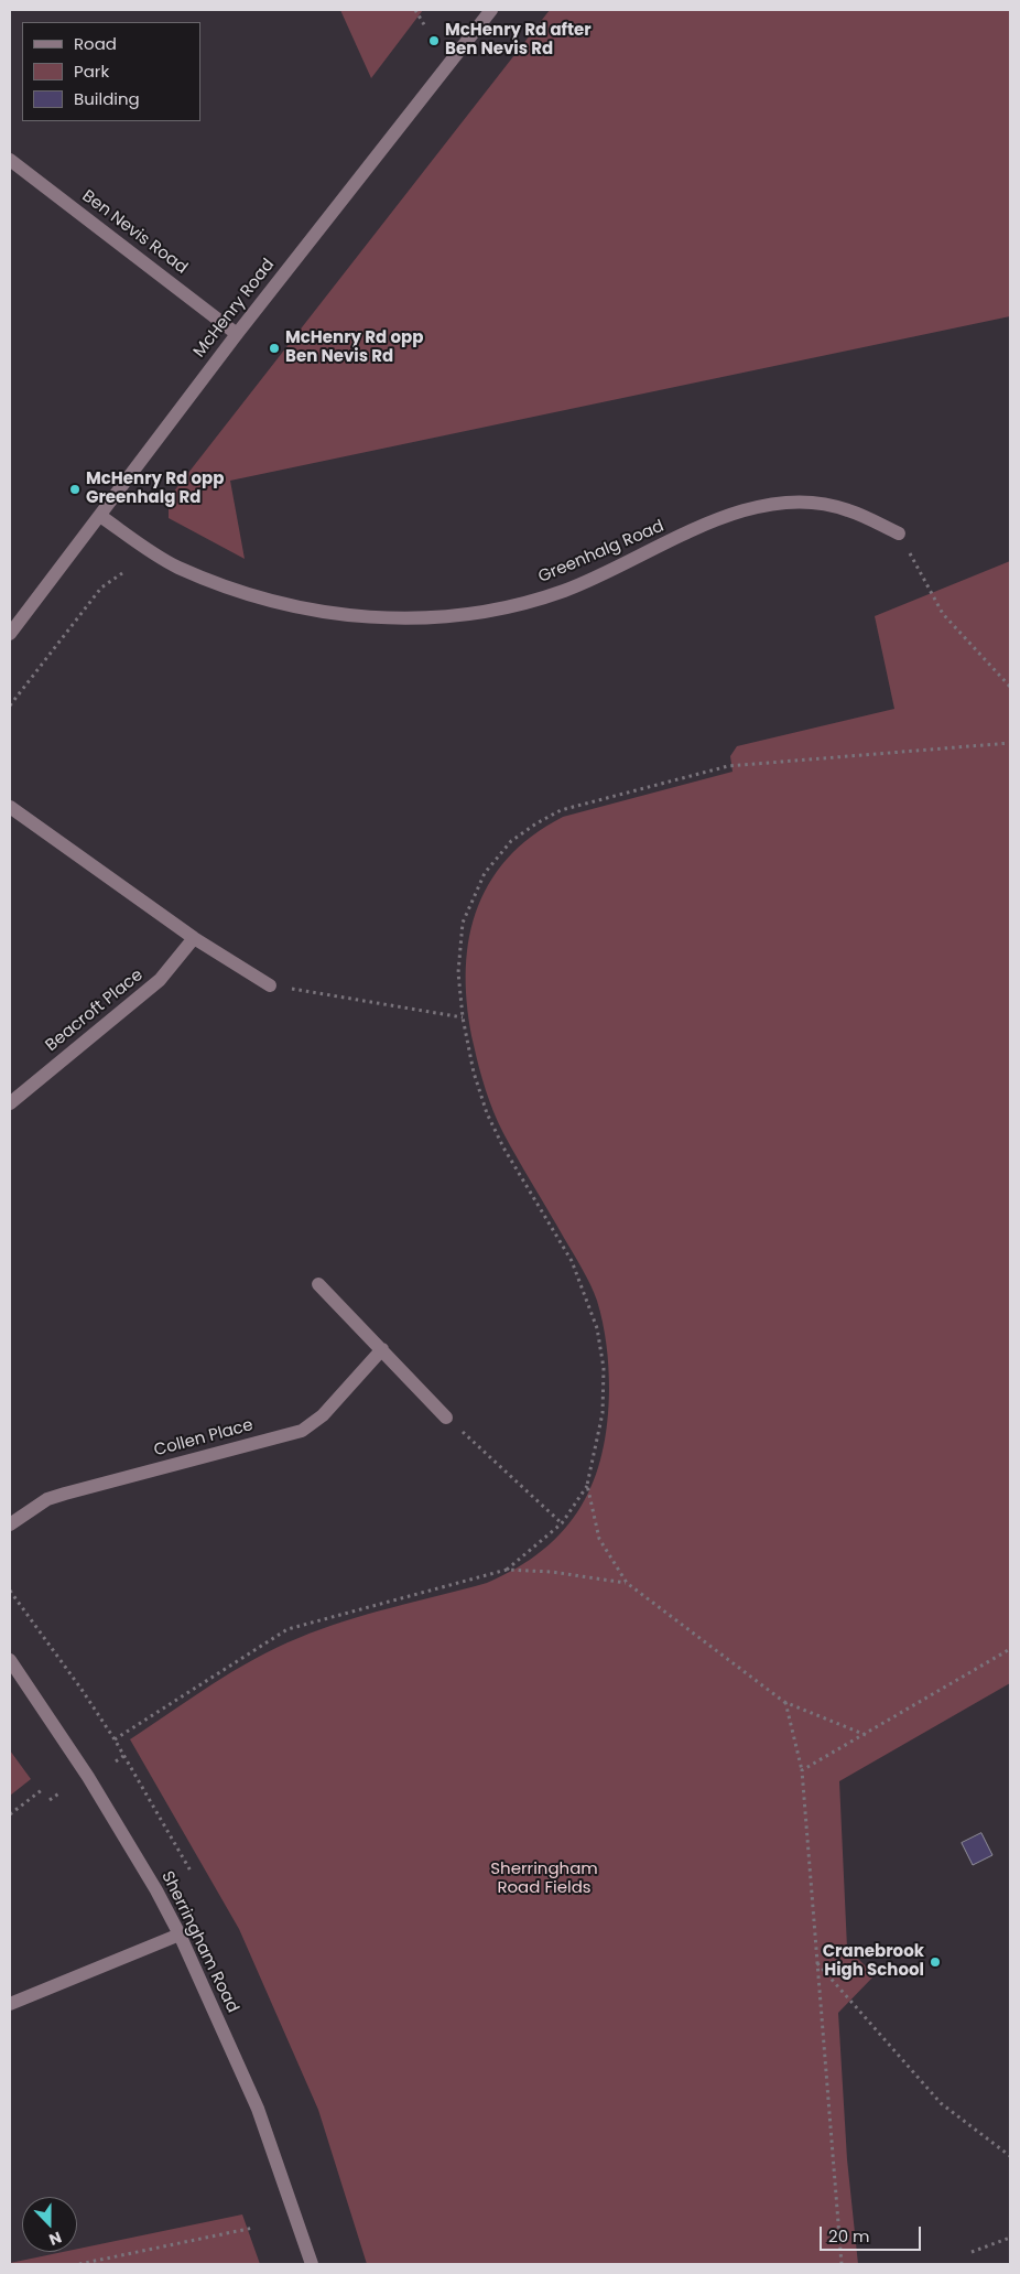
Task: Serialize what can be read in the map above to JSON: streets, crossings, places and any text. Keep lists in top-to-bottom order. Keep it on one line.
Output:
{"streets":{"street":["Ben Nevis Road","McHenry Road","Greenhalg Road","Beacroft Place","Collen Place","Sherringham Road"]},"crossings":[["Ben Nevis Road","McHenry Road"],["McHenry Road","Greenhalg Road"]],"parks":["Sherringham Road Fields"],"places":["McHenry Rd after Ben Nevis Rd","McHenry Rd opp Ben Nevis Rd","McHenry Rd opp Greenhalg Rd","Cranebrook High School"],"legend":["Road","Park","Building"],"scale_bar":"20 m","north":"bottom"}
